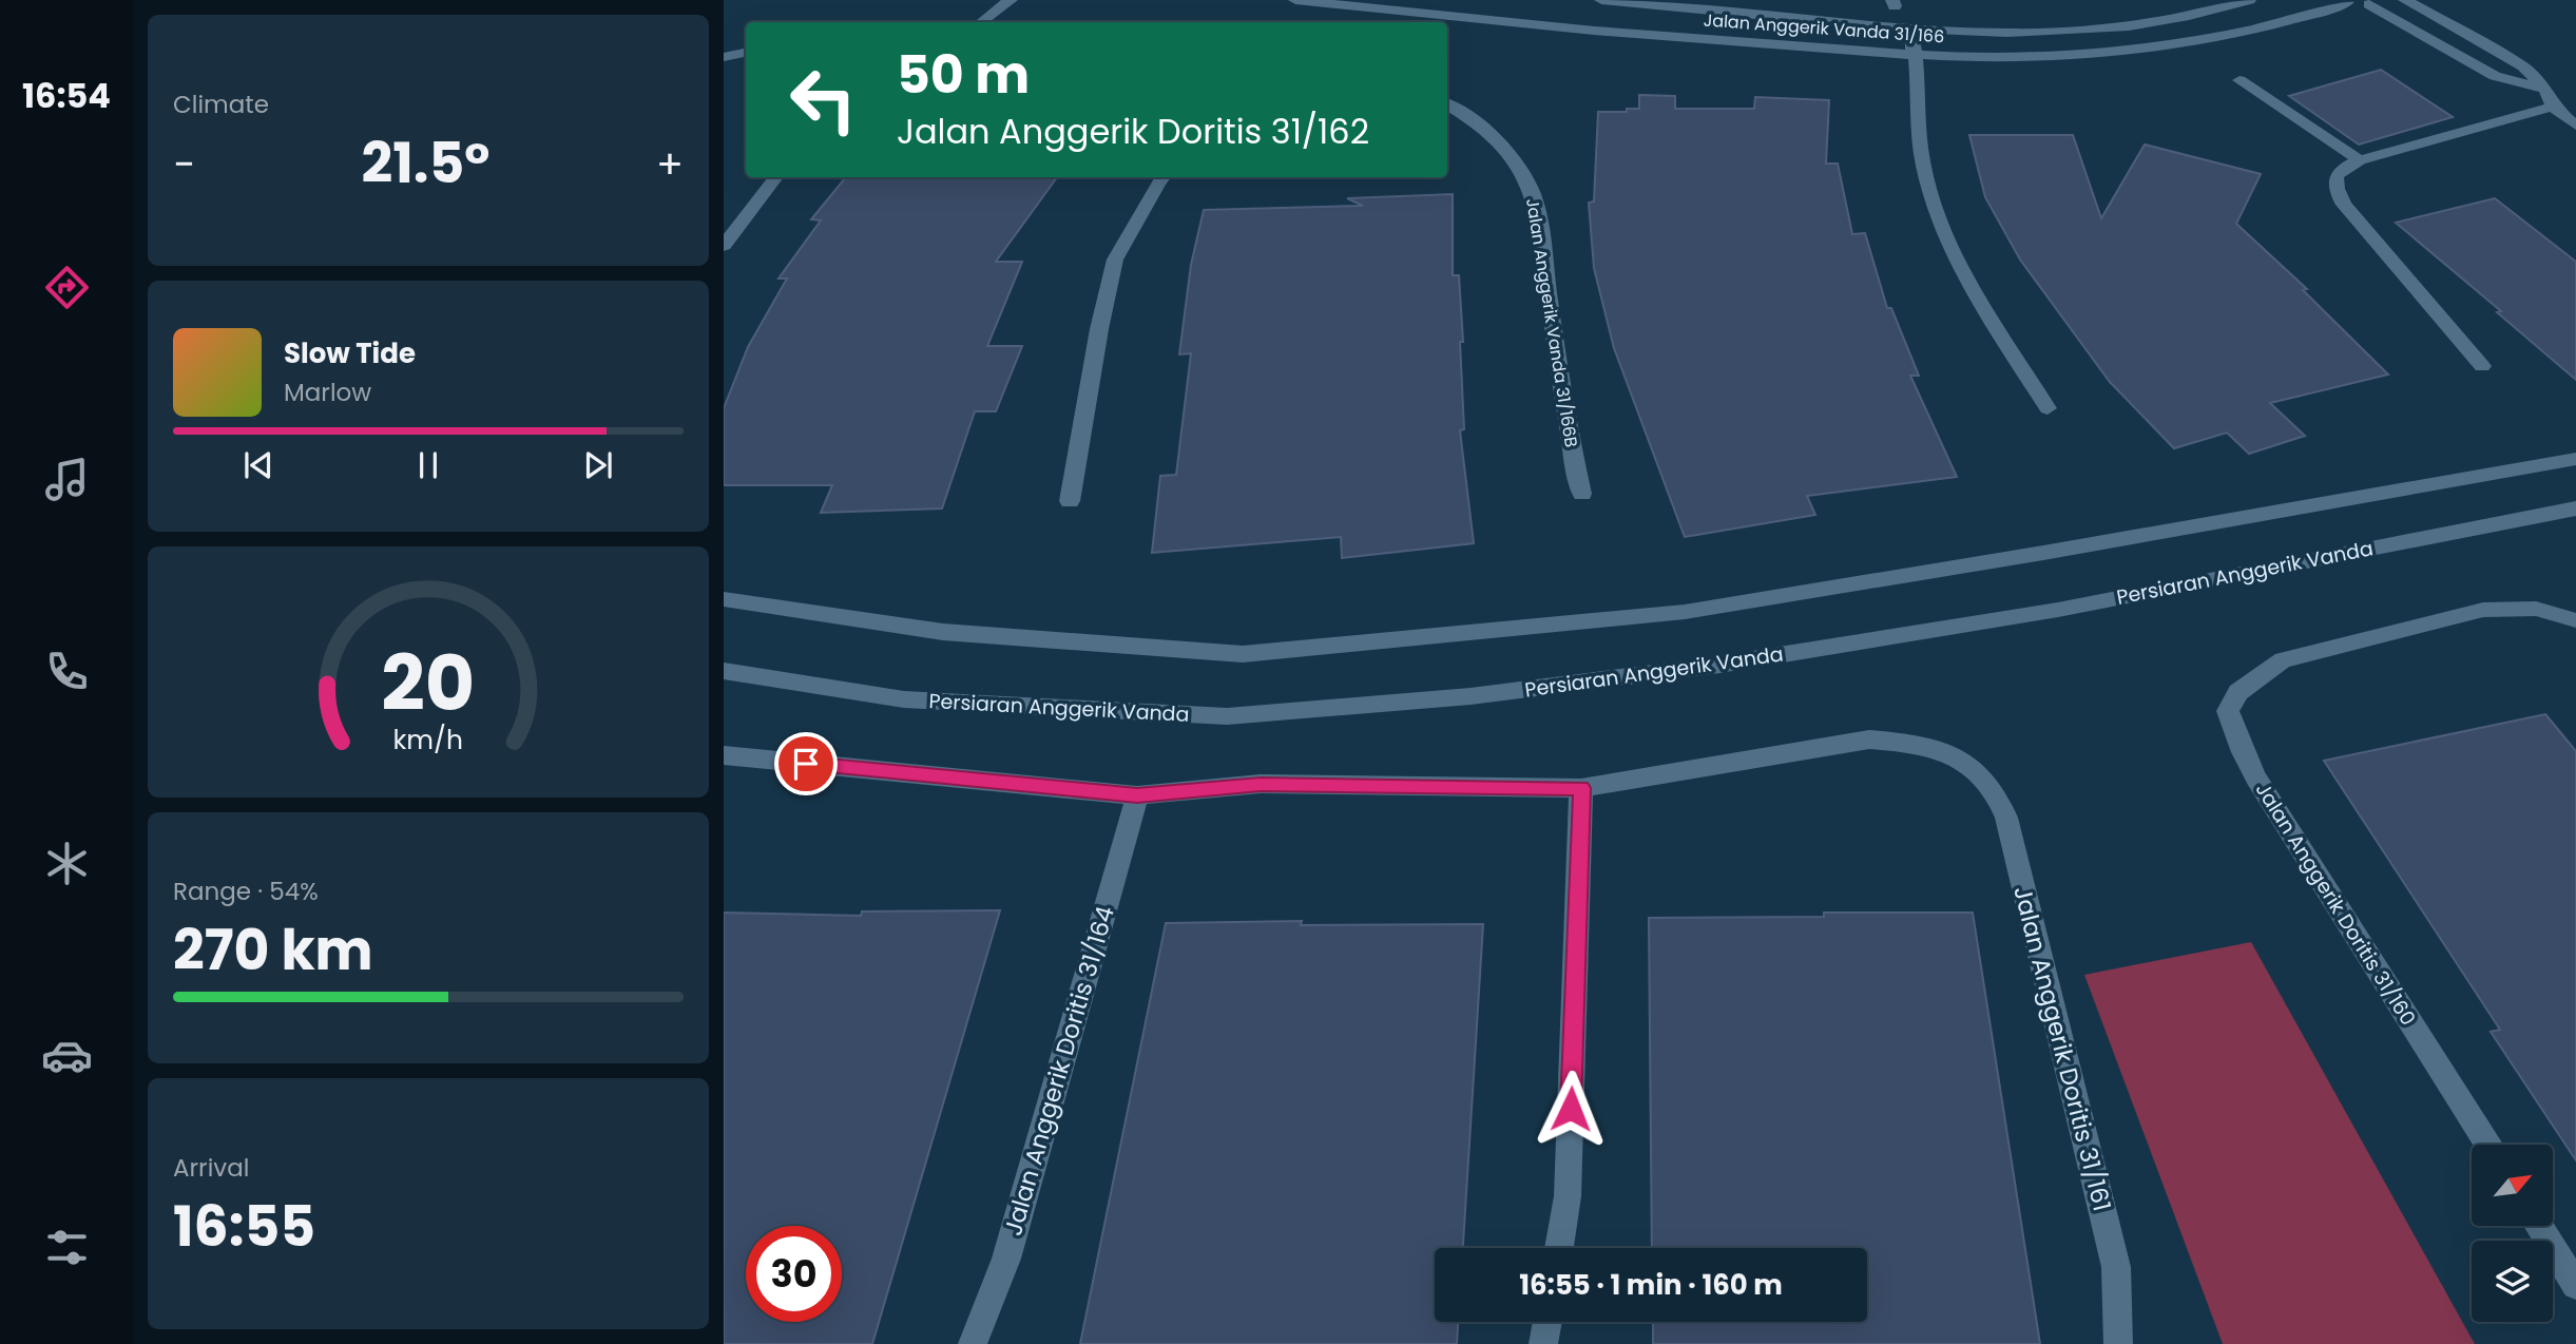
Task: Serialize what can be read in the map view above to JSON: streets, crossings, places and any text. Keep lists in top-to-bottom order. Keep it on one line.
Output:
{"streets":{"street":["Jalan Anggerik Vanda 31/166","Jalan Anggerik Vanda 31/166B","Persiaran Anggerik Vanda","Jalan Anggerik Doritis 31/160","Jalan Anggerik Doritis 31/161","Jalan Anggerik Doritis 31/164"]},"north":"top right","page":{"tabs":"16:54","tile":["Climate",["Range · 54%","270 km"],["Arrival","16:55"]],"turn":["50 m","Jalan Anggerik Doritis 31/162"],"heat":["−","21.5°","+"],"song":["Slow Tide","Marlow"],"limit":"30","trip":"16:55 · 1 min · 160 m","gauge":["20","km/h"]}}
